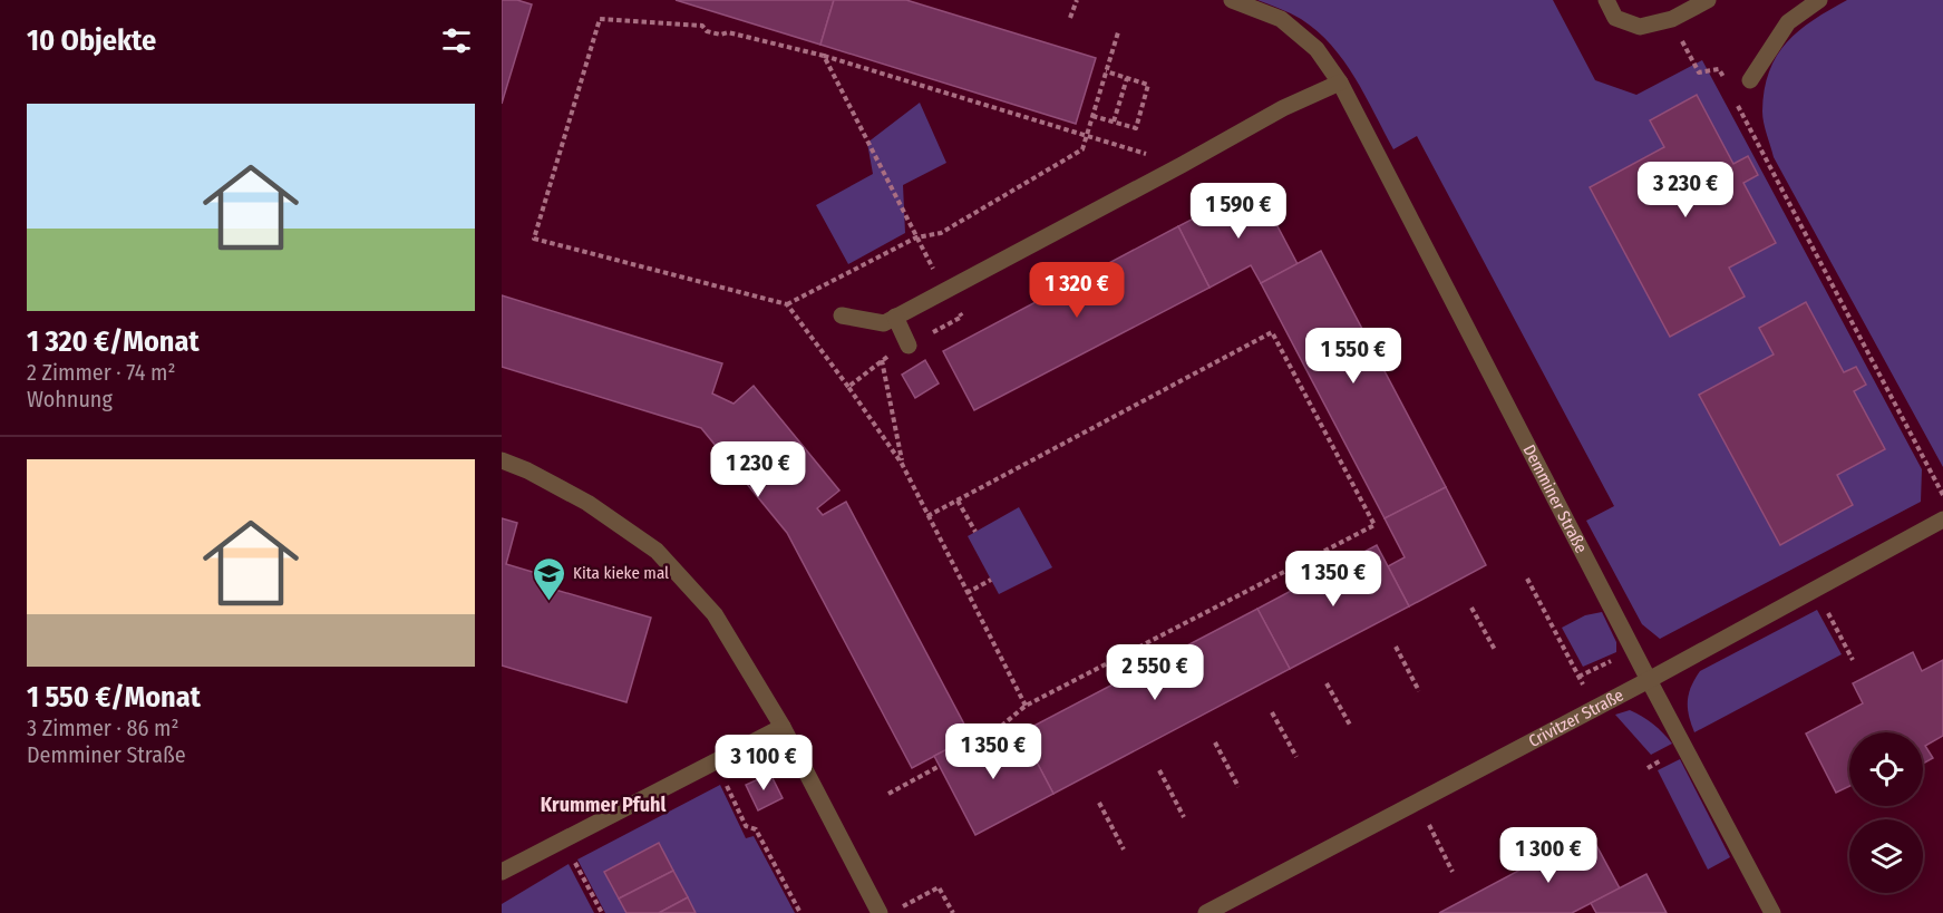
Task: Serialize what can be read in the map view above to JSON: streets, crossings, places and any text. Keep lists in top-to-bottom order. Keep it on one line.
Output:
{"streets":{"street":["Demminer Straße","Crivitzer Straße"]},"crossings":[["Demminer Straße","Crivitzer Straße"]],"districts":["Krummer Pfuhl"],"places":{"school or university":["Kita kieke mal"]},"page":{"heading":"10 Objekte","list":[{"name":"1 320 €/Monat","note":"2 Zimmer · 74 m² · Wohnung"},{"name":"1 550 €/Monat","note":"3 Zimmer · 86 m² · Demminer Straße"}],"price":["3 230 €","1 590 €","1 320 €","1 550 €","1 230 €","1 350 €","2 550 €","1 350 €","3 100 €","1 300 €"]}}
